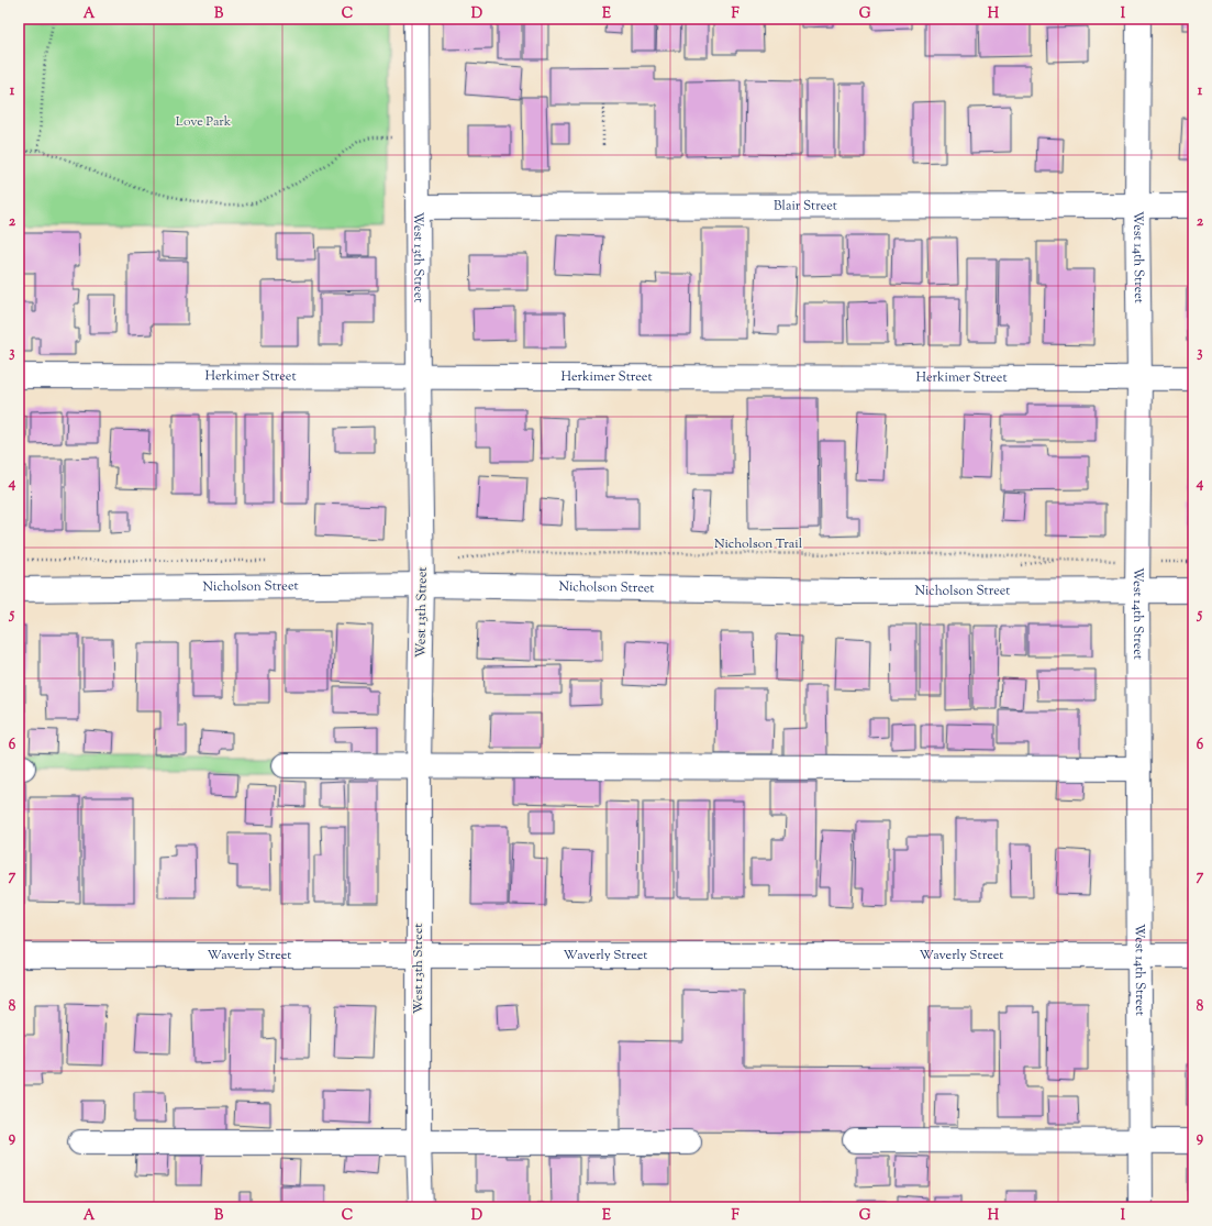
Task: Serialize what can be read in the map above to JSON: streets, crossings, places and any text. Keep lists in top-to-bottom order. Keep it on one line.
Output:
{"streets":{"street":["Blair Street","West 13th Street","West 14th Street","Herkimer Street","Nicholson Street","Waverly Street"],"path":["Nicholson Trail"]},"crossings":[["Blair Street","West 13th Street"],["Blair Street","West 14th Street"],["West 13th Street","Herkimer Street"],["West 13th Street","Nicholson Street"],["West 13th Street","Waverly Street"],["West 14th Street","Herkimer Street"],["West 14th Street","Nicholson Street"],["West 14th Street","Waverly Street"]],"parks":["Love Park"],"grid":{"columns":["A","B","C","D","E","F","G","H","I"],"rows":["1","2","3","4","5","6","7","8","9"]}}
